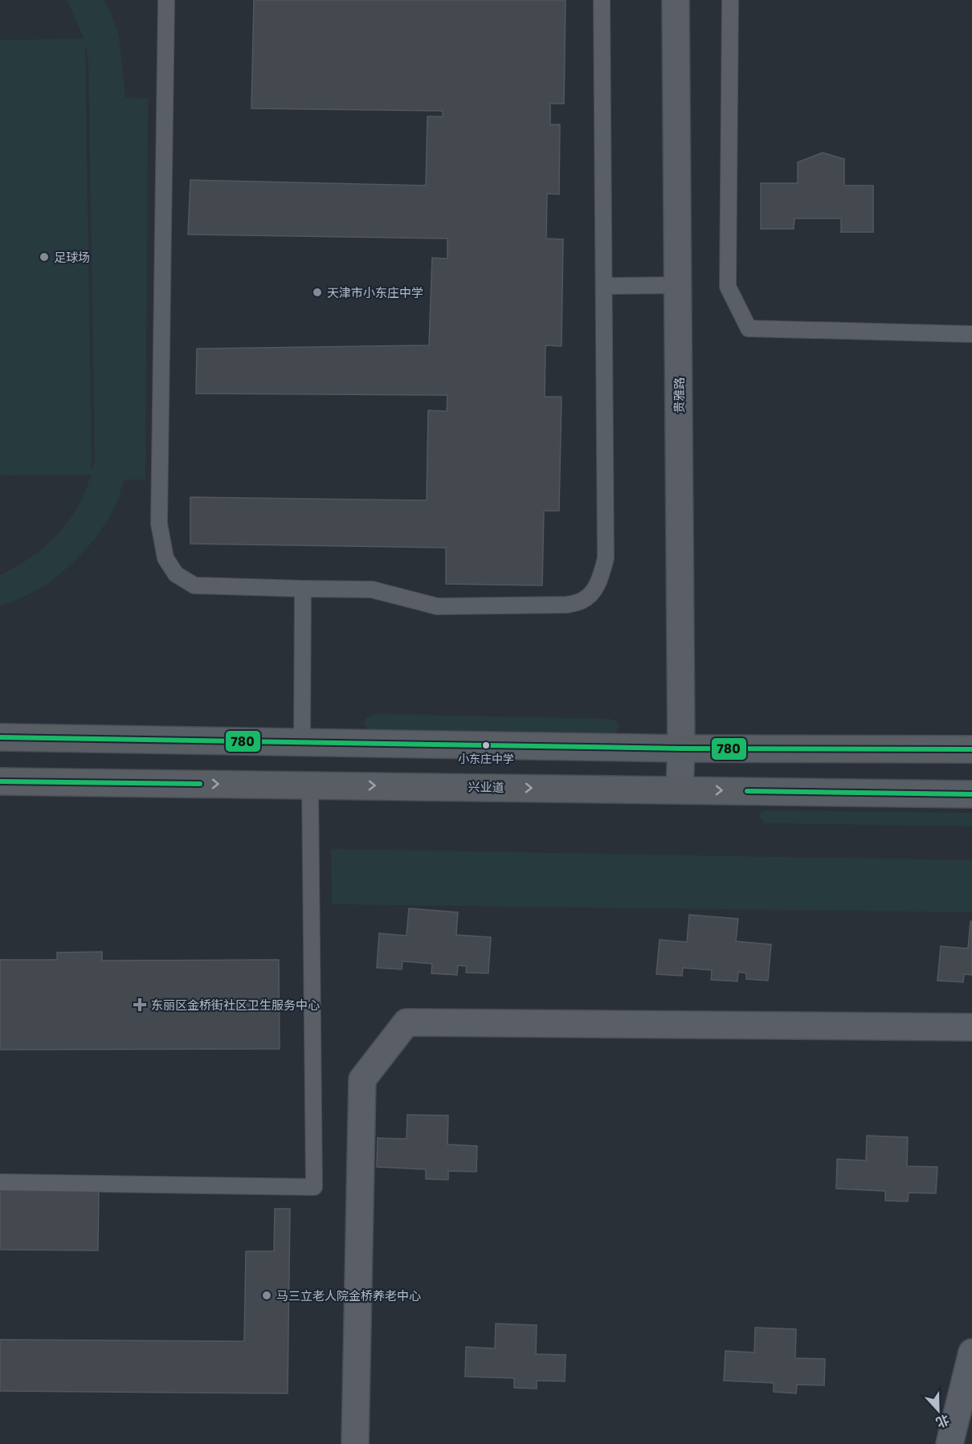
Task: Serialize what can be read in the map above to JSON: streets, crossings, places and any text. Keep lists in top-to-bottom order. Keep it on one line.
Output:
{"streets":{"main road":["兴业道"],"street":["贵雅路"]},"crossings":[["贵雅路","兴业道"]],"places":{"other":["足球场","天津市小东庄中学","小东庄中学","马三立老人院金桥养老中心"],"health":["东丽区金桥街社区卫生服务中心"]},"lines":["transit line 780"],"north":"bottom"}
